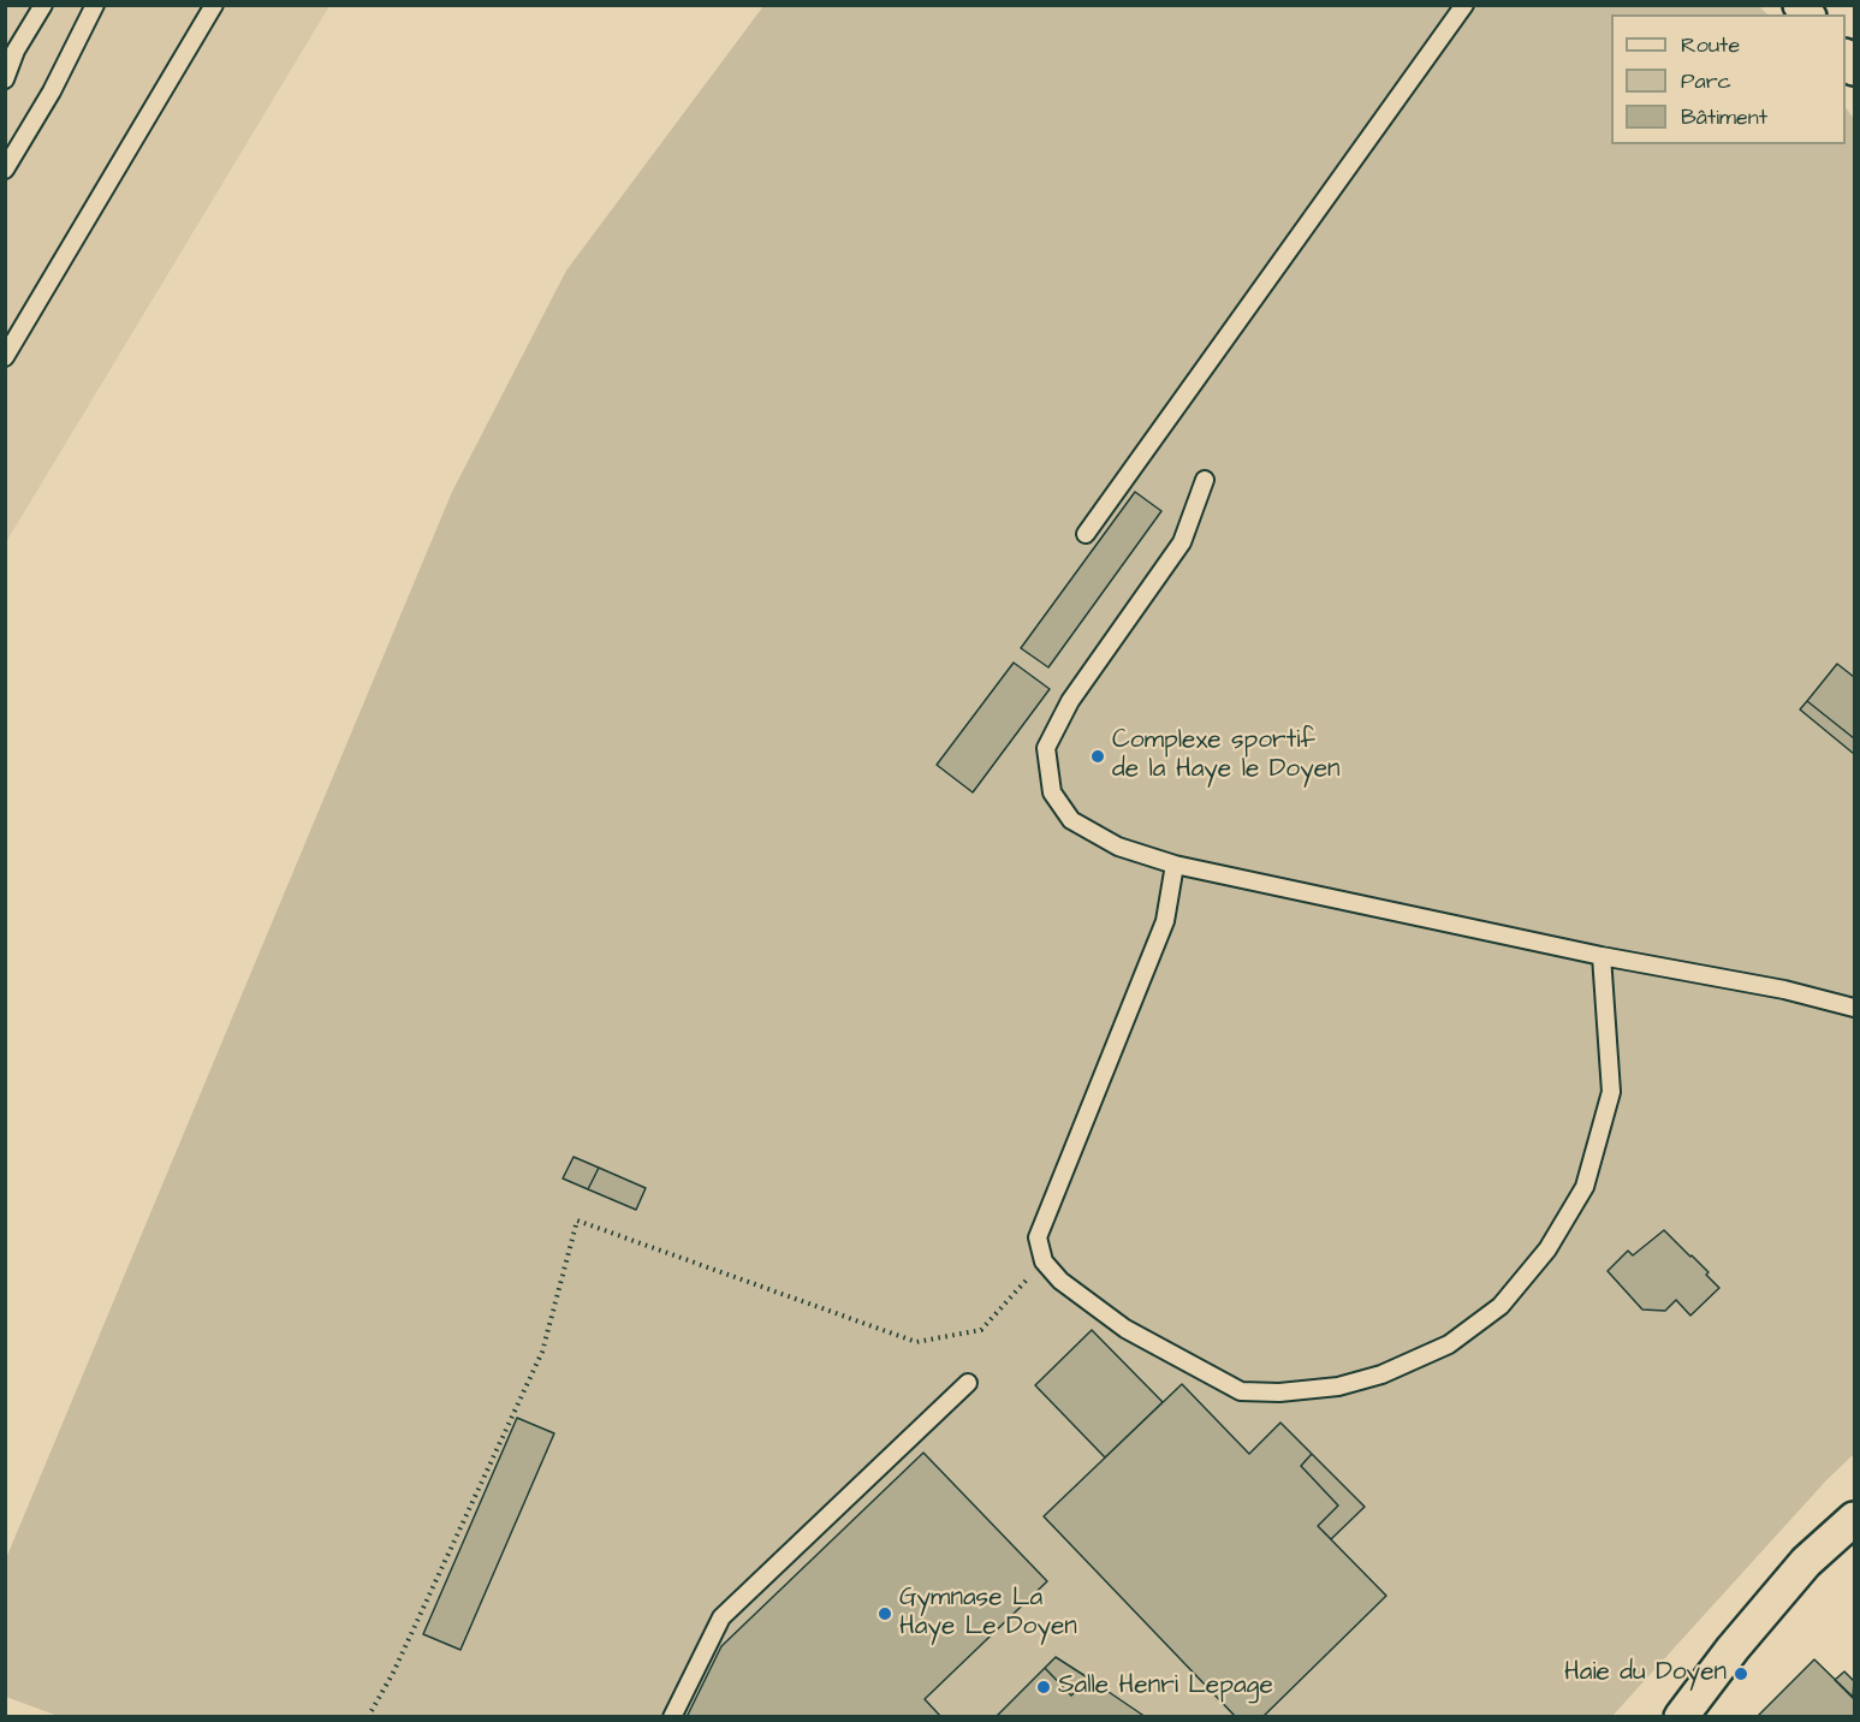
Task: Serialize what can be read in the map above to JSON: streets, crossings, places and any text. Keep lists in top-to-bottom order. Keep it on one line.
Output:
{"places":["Complexe sportif de la Haye le Doyen","Gymnase La Haye Le Doyen","Haie du Doyen","Salle Henri Lepage"],"legend":["Route","Parc","Bâtiment"]}
